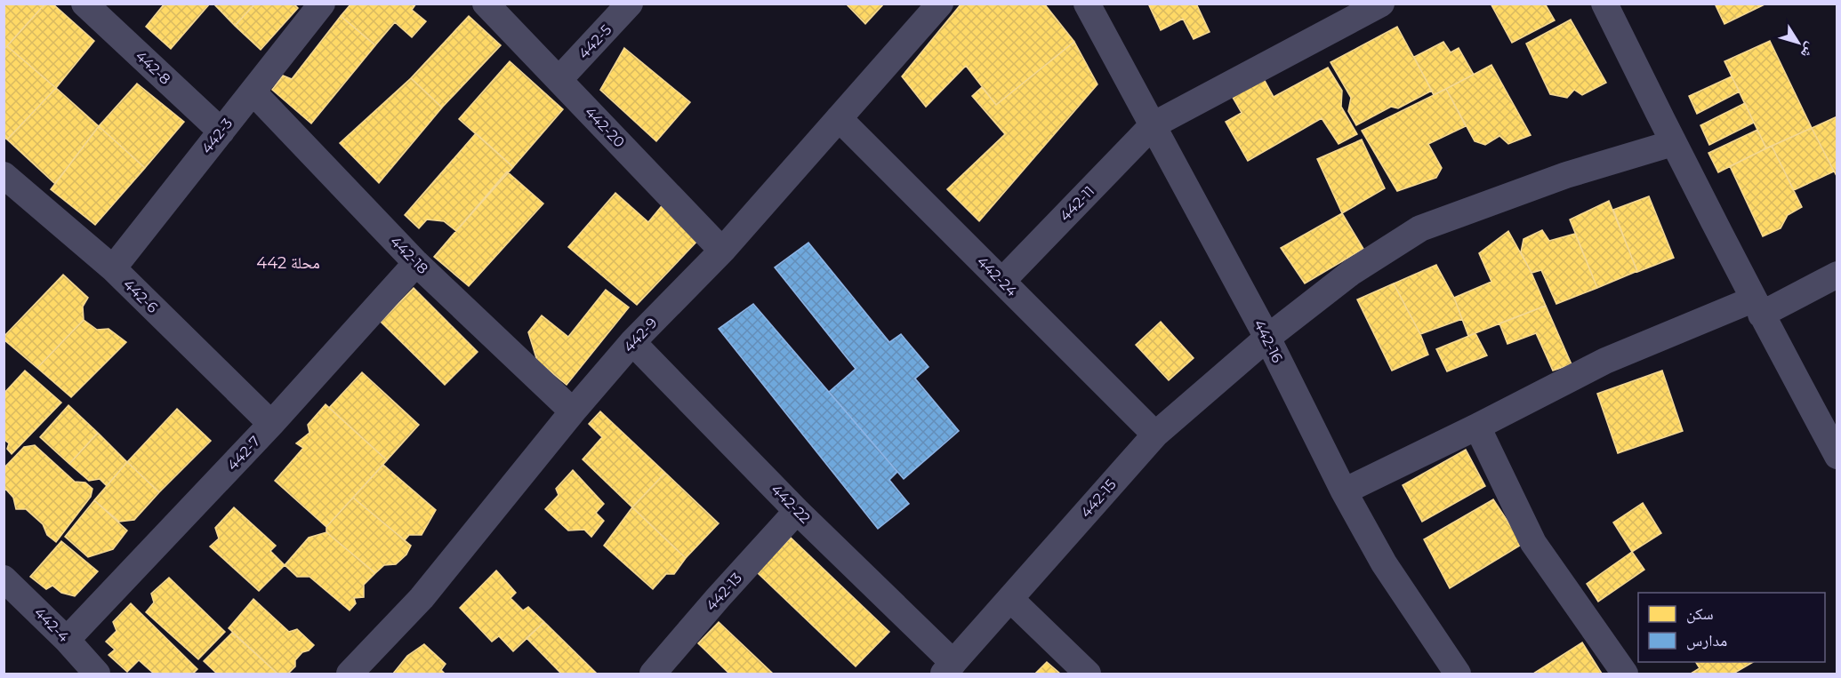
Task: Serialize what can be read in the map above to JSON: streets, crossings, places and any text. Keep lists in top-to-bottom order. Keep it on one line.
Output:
{"streets":{"street":["442-5","442-8","442-20","442-3","442-11","442-18","442-24","442-6","442-9","442-16","442-7","442-15","442-22","442-13","442-4"]},"crossings":[["442-5","442-20"],["442-8","442-3"],["442-20","442-9"],["442-3","442-18"],["442-3","442-6"],["442-11","442-24"],["442-11","442-16"],["442-18","442-9"],["442-18","442-7"],["442-24","442-9"],["442-24","442-15"],["442-6","442-7"],["442-9","442-22"],["442-16","442-15"],["442-7","442-4"],["442-15","442-22"],["442-22","442-13"]],"districts":["محلة 442"],"legend":["سكن","مدارس"],"north":"bottom right"}
